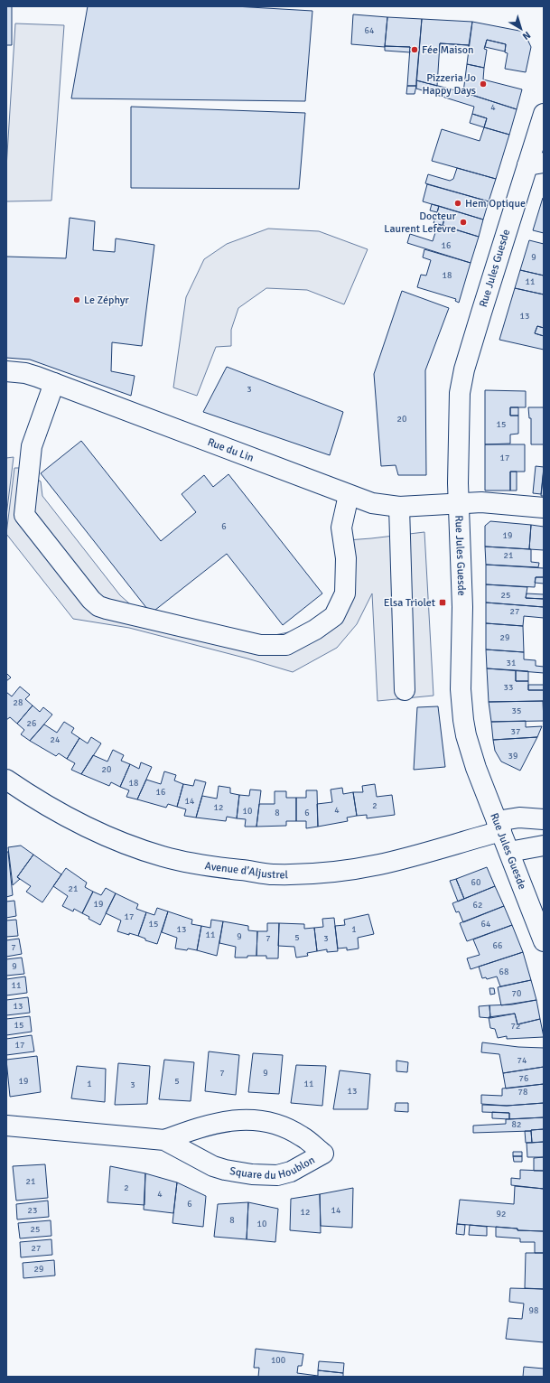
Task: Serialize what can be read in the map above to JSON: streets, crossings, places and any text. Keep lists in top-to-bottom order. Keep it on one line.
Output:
{"streets":{"street":["Rue Jules Guesde","Rue du Lin","Avenue d'Aljustrel","Square du Houblon"]},"crossings":[["Rue Jules Guesde","Rue du Lin"],["Rue Jules Guesde","Avenue d'Aljustrel"]],"places":{"other":["Fée Maison","Pizzeria Jo Happy Days","Hem Optique","Docteur Laurent Lefevre","Le Zéphyr"],"transit":["Elsa Triolet"]},"house_numbers":["64","4","16","9","18","11","13","3","20","15","17","6","19","21","25","27","29","31","33","28","35","26","37","24","39","20","18","16","14","2","12","4","10","8","6","60","21","19","62","17","15","64","13","1","11","9","5","7","3","66","7","9","68","11","70","13","15","72","17","74","7","9","76","19","5","1","11","3","13","78","82","21","2","4","6","23","14","12","92","8","10","25","27","29","98","100"],"north":"bottom right"}
